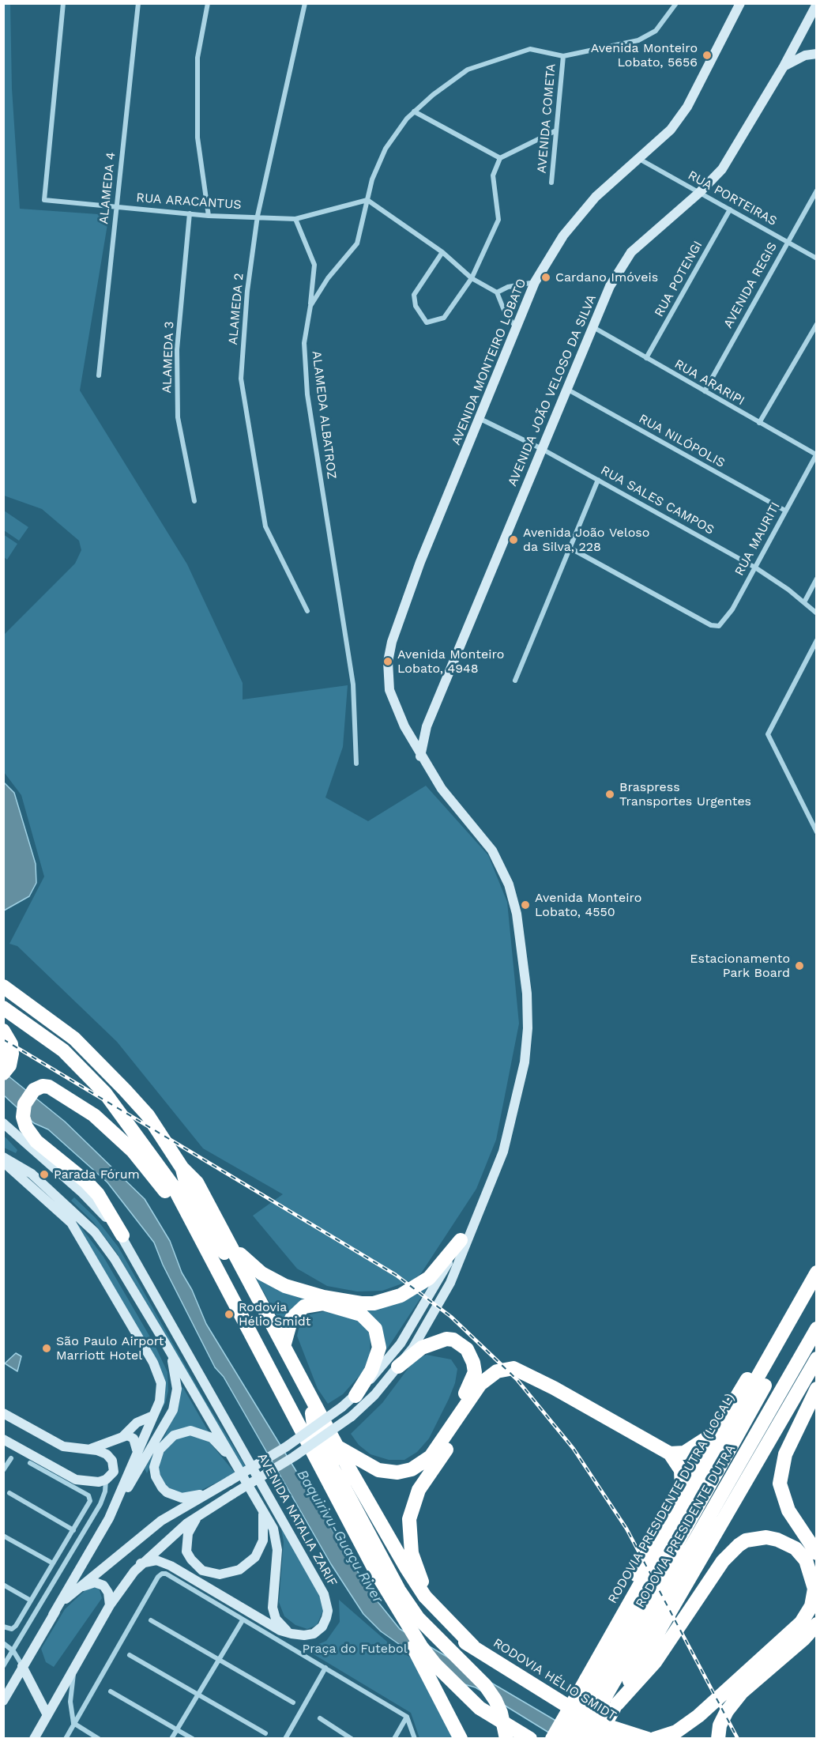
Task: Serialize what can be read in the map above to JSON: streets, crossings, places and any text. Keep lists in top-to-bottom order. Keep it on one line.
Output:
{"streets":{"highway":["RODOVIA PRESIDENTE DUTRA (LOCAL)","RODOVIA PRESIDENTE DUTRA","RODOVIA HÉLIO SMIDT"],"main road":["AVENIDA MONTEIRO LOBATO","AVENIDA JOÃO VELOSO DA SILVA","AVENIDA NATALIA ZARIF"],"street":["AVENIDA COMETA","ALAMEDA 4","RUA PORTEIRAS","RUA ARACANTUS","RUA POTENGI","AVENIDA REGIS","ALAMEDA 2","ALAMEDA 3","RUA ARARIPI","ALAMEDA ALBATROZ","RUA NILÓPOLIS","RUA SALES CAMPOS","RUA MAURITI"]},"crossings":[["AVENIDA COMETA","ALAMEDA ALBATROZ"],["ALAMEDA 4","RUA ARACANTUS"],["RUA PORTEIRAS","RUA POTENGI"],["RUA PORTEIRAS","AVENIDA REGIS"],["RUA PORTEIRAS","AVENIDA MONTEIRO LOBATO"],["RUA PORTEIRAS","AVENIDA JOÃO VELOSO DA SILVA"],["RUA ARACANTUS","ALAMEDA 2"],["RUA ARACANTUS","ALAMEDA 3"],["RUA ARACANTUS","ALAMEDA ALBATROZ"],["RUA POTENGI","RUA ARARIPI"],["AVENIDA REGIS","RUA ARARIPI"],["AVENIDA MONTEIRO LOBATO","RUA SALES CAMPOS"],["RUA ARARIPI","AVENIDA JOÃO VELOSO DA SILVA"],["RUA ARARIPI","RUA MAURITI"],["AVENIDA JOÃO VELOSO DA SILVA","RUA NILÓPOLIS"],["AVENIDA JOÃO VELOSO DA SILVA","RUA SALES CAMPOS"],["RUA NILÓPOLIS","RUA MAURITI"],["RUA SALES CAMPOS","RUA MAURITI"],["RODOVIA PRESIDENTE DUTRA (LOCAL)","RODOVIA PRESIDENTE DUTRA"]],"water":["Baquirivu-Guaçu River"],"parks":["Praça do Futebol"],"places":["Avenida Monteiro Lobato, 5656","Cardano Imóveis","Avenida João Veloso da Silva, 228","Avenida Monteiro Lobato, 4948","Braspress Transportes Urgentes","Avenida Monteiro Lobato, 4550","Estacionamento Park Board","Parada Fórum","Rodovia Hélio Smidt","São Paulo Airport Marriott Hotel"]}
